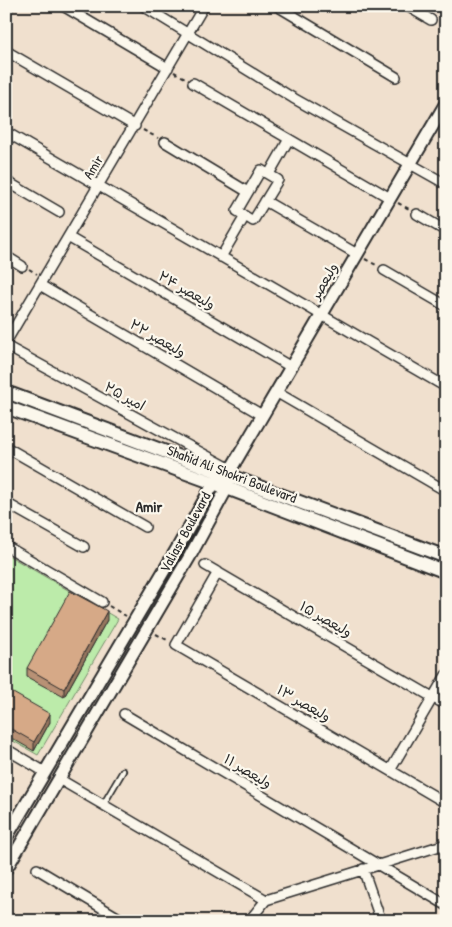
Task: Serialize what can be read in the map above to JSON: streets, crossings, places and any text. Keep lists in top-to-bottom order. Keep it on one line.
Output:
{"streets":{"main road":["Shahid Ali Shokri Boulevard"],"street":["Amir","ولیعصر","ولیعصر ۲۴","ولیعصر ۲۲","امیر ۲۵","Valiasr Boulevard","ولیعصر ۱۵","ولیعصر ۱۳","ولیعصر ۱۱"]},"crossings":[["Amir","ولیعصر ۲۴"],["Amir","ولیعصر ۲۲"],["ولیعصر","ولیعصر ۲۴"],["ولیعصر","ولیعصر ۲۲"],["ولیعصر","امیر ۲۵"],["ولیعصر","Shahid Ali Shokri Boulevard"],["ولیعصر","Valiasr Boulevard"],["امیر ۲۵","Shahid Ali Shokri Boulevard"],["امیر ۲۵","Valiasr Boulevard"],["Shahid Ali Shokri Boulevard","Valiasr Boulevard"]],"districts":["Amir"]}
